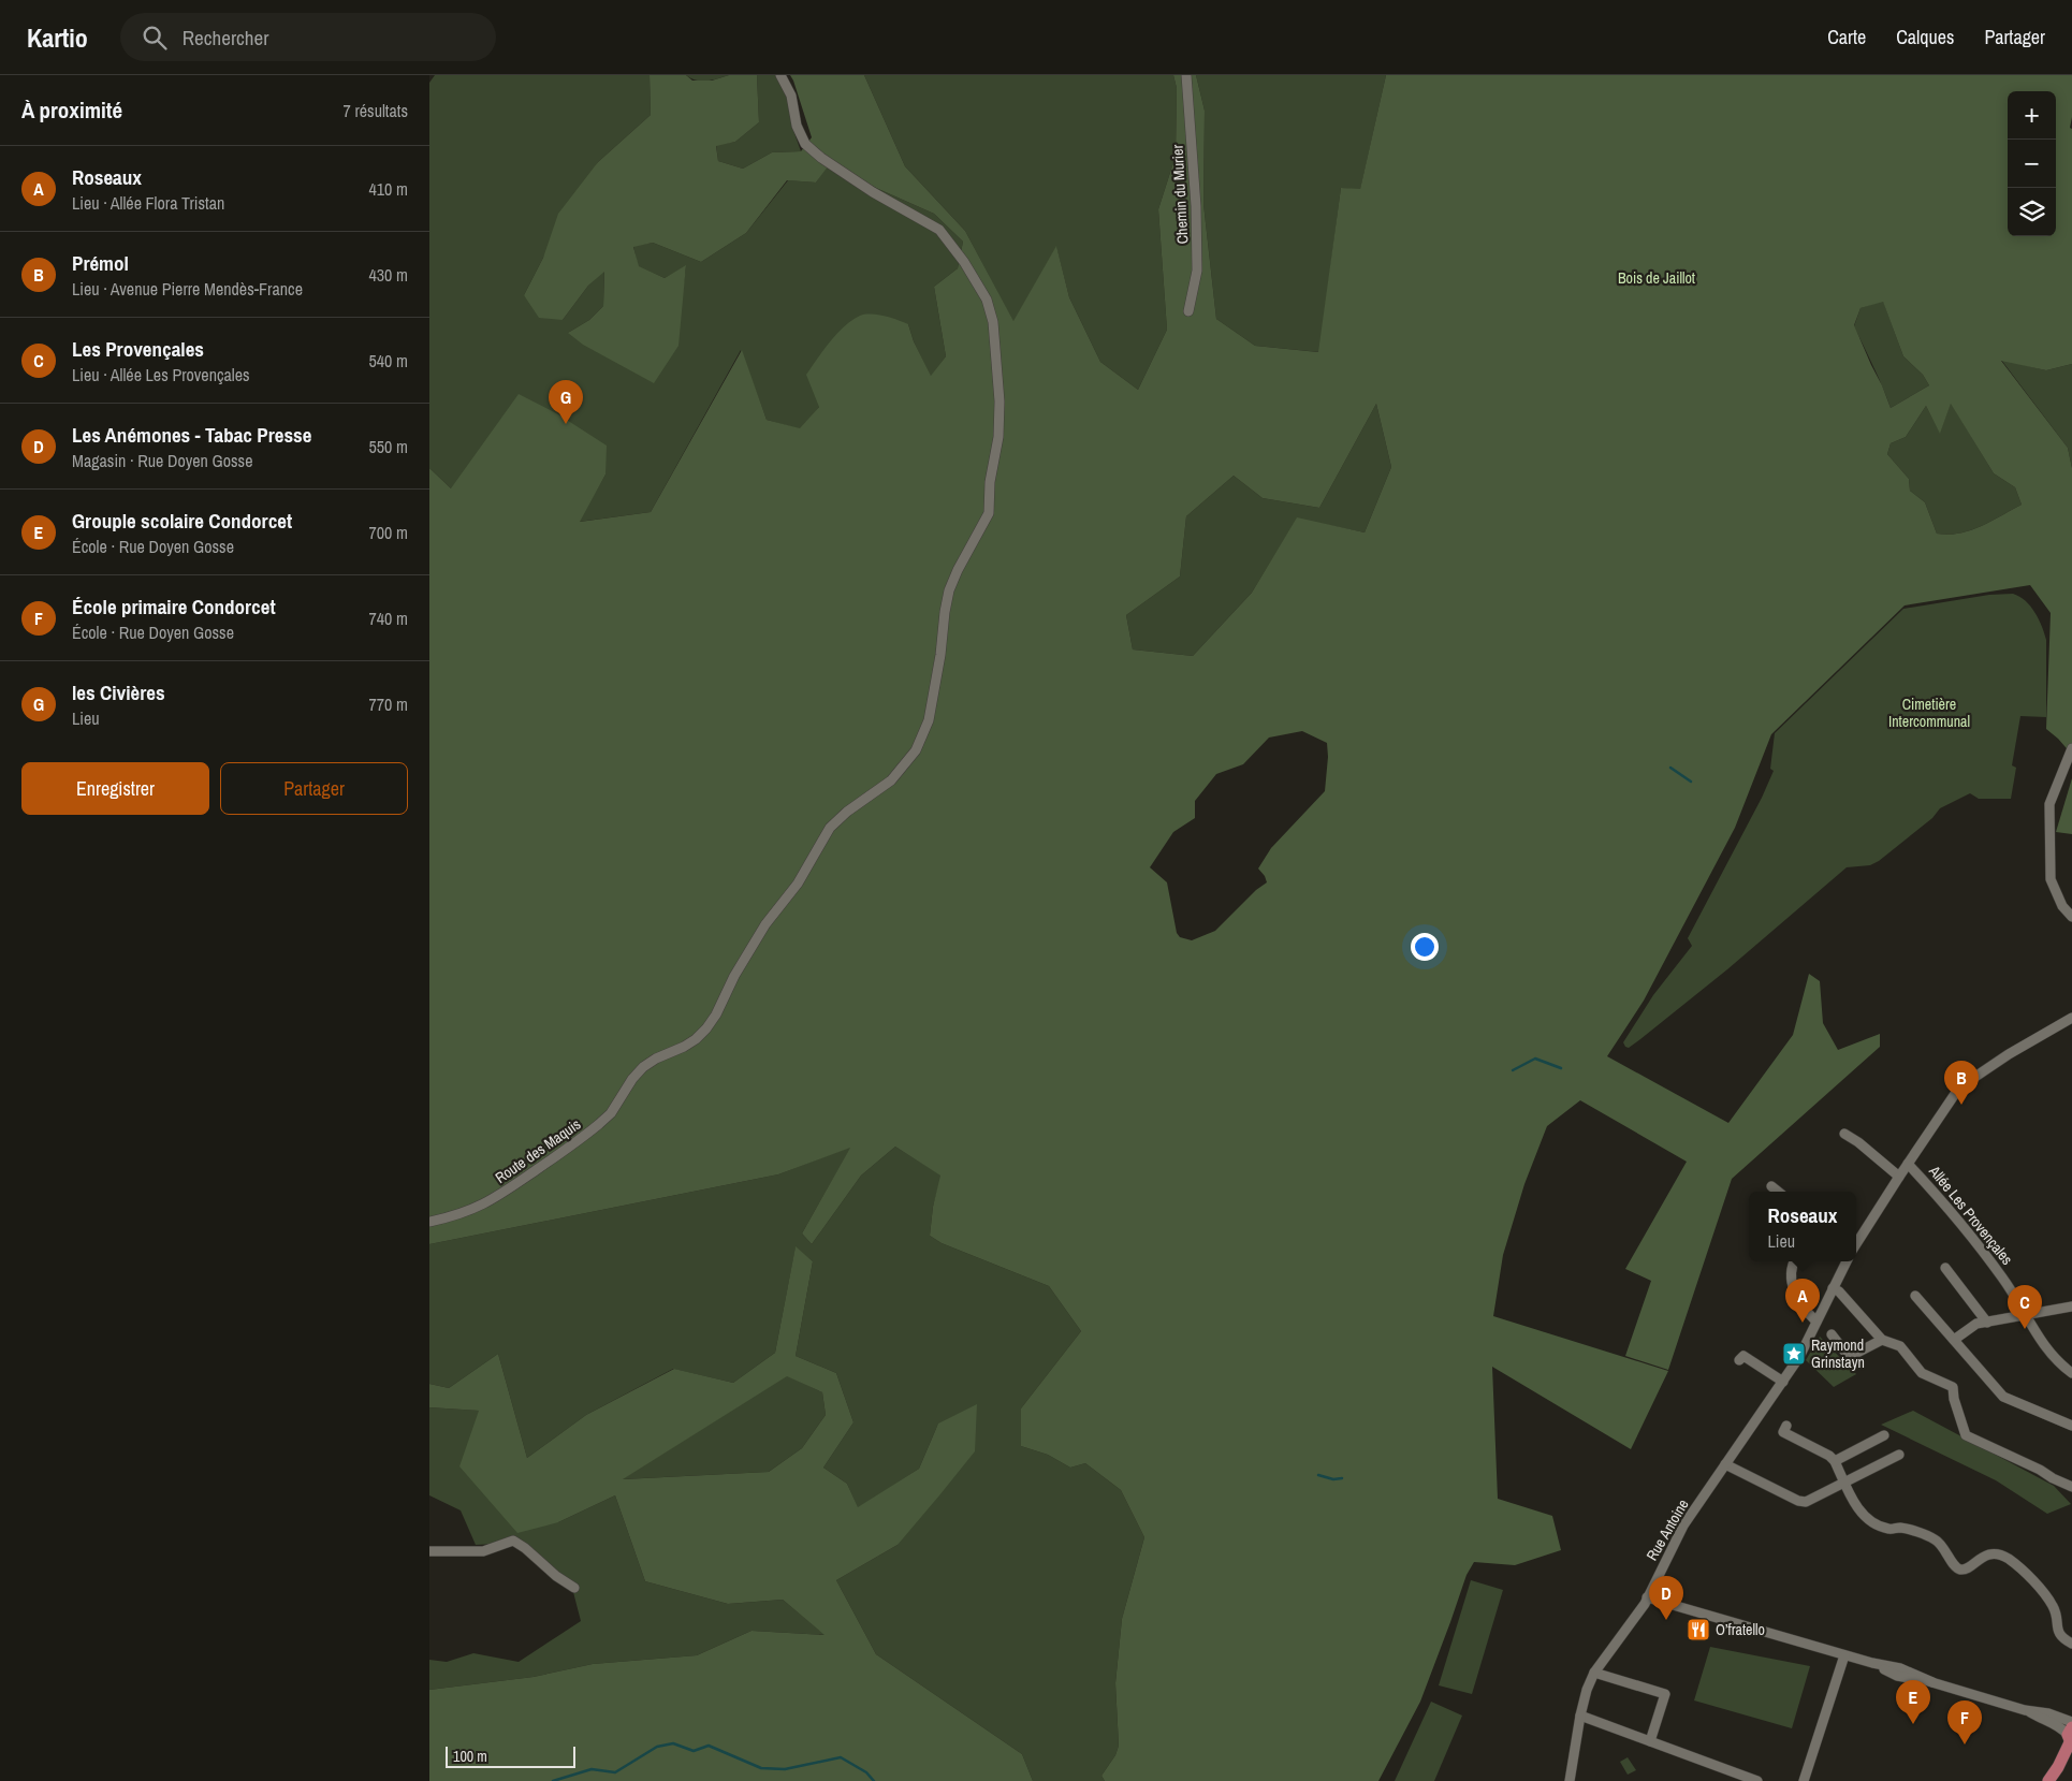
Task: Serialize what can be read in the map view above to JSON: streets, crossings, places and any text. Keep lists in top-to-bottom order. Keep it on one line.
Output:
{"streets":{"street":["Chemin du Murier","Route des Maquis","Allée Les Provençales","Rue Antoine"]},"parks":["Bois de Jaillot","Cimetière Intercommunal"],"places":{"place":["Raymond Grinstayn"],"restaurant":["O’fratello"]},"scale_bar":"100 m","page":{"header":"Kartio","search":"Rechercher","nav":["Carte","Calques","Partager"],"heading":["À proximité","7 résultats"],"map_buttons":["+","−"],"list":[{"mark":"A","name":"Roseaux","note":"Lieu · Allée Flora Tristan","value":"410 m"},{"mark":"B","name":"Prémol","note":"Lieu · Avenue Pierre Mendès-France","value":"430 m"},{"mark":"C","name":"Les Provençales","note":"Lieu · Allée Les Provençales","value":"540 m"},{"mark":"D","name":"Les Anémones - Tabac Presse","note":"Magasin · Rue Doyen Gosse","value":"550 m"},{"mark":"E","name":"Grouple scolaire Condorcet","note":"École · Rue Doyen Gosse","value":"700 m"},{"mark":"F","name":"École primaire Condorcet","note":"École · Rue Doyen Gosse","value":"740 m"},{"mark":"G","name":"les Civières","note":"Lieu","value":"770 m"}],"pins":["G","B","A","C","D","E","F"],"buttons":["Enregistrer","Partager"],"popup":["Roseaux","Lieu"],"scale":"100 m"}}
